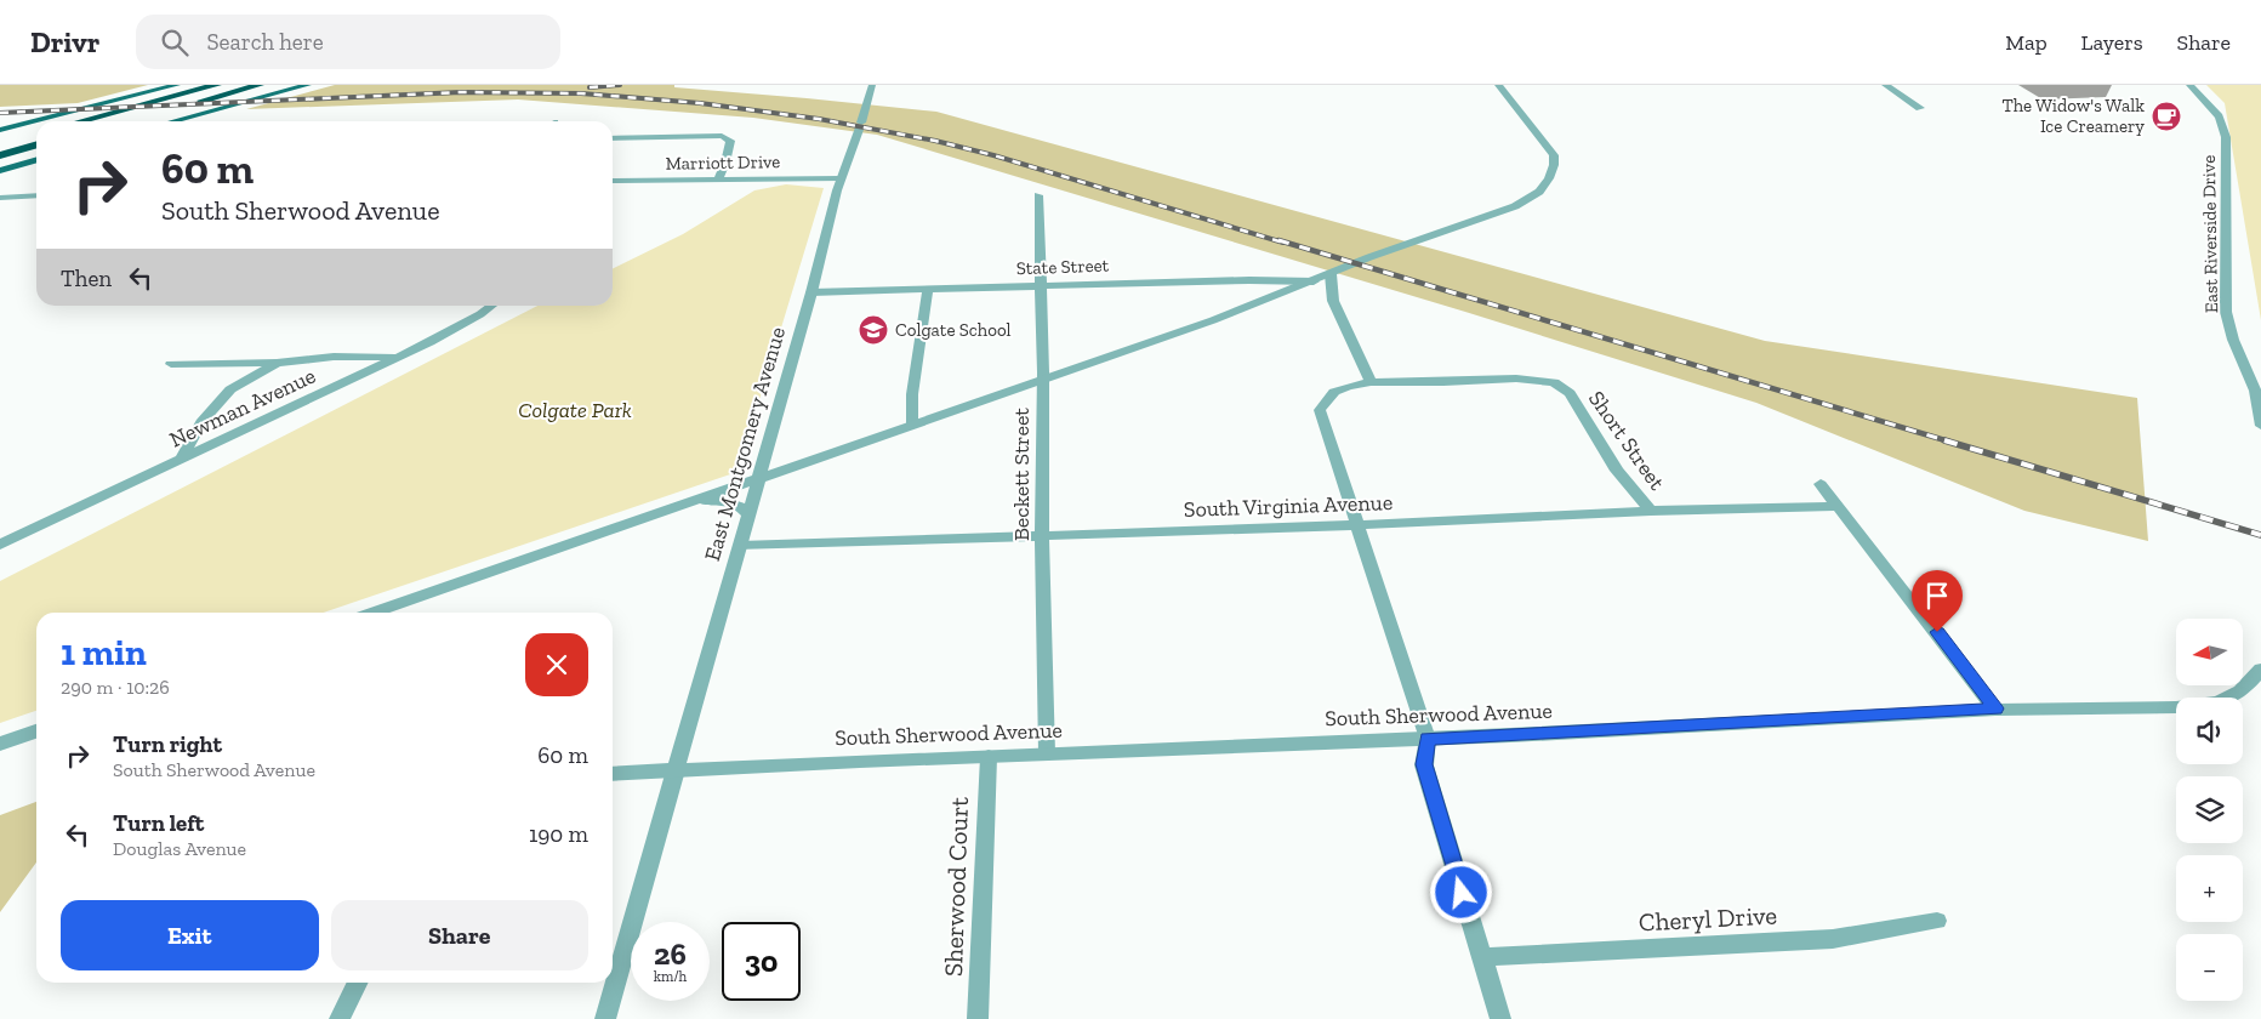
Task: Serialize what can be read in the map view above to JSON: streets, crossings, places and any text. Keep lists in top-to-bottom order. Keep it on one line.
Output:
{"streets":{"street":["Marriott Drive","East Riverside Drive","State Street","Newman Avenue","Short Street","East Montgomery Avenue","Beckett Street","South Virginia Avenue","South Sherwood Avenue","Sherwood Court","Cheryl Drive"]},"crossings":[["Marriott Drive","East Montgomery Avenue"],["State Street","East Montgomery Avenue"],["State Street","Beckett Street"],["Short Street","South Virginia Avenue"],["East Montgomery Avenue","South Virginia Avenue"],["East Montgomery Avenue","South Sherwood Avenue"],["Beckett Street","South Virginia Avenue"],["Beckett Street","South Sherwood Avenue"],["South Sherwood Avenue","Sherwood Court"]],"parks":["Colgate Park"],"places":{"cafe":["The Widow's Walk Ice Creamery"],"school or university":["Colgate School"]},"north":"left","page":{"header":"Drivr","search":"Search here","nav":["Map","Layers","Share"],"turn":["60 m","South Sherwood Avenue"],"then":"Then","heading":["1 min","290 m · 10:26"],"map_buttons":["+","−"],"list":[{"name":"Turn right","note":"South Sherwood Avenue","value":"60 m"},{"name":"Turn left","note":"Douglas Avenue","value":"190 m"}],"buttons":["Exit","Share"],"speed":"26 km/h","limit":"30"}}
